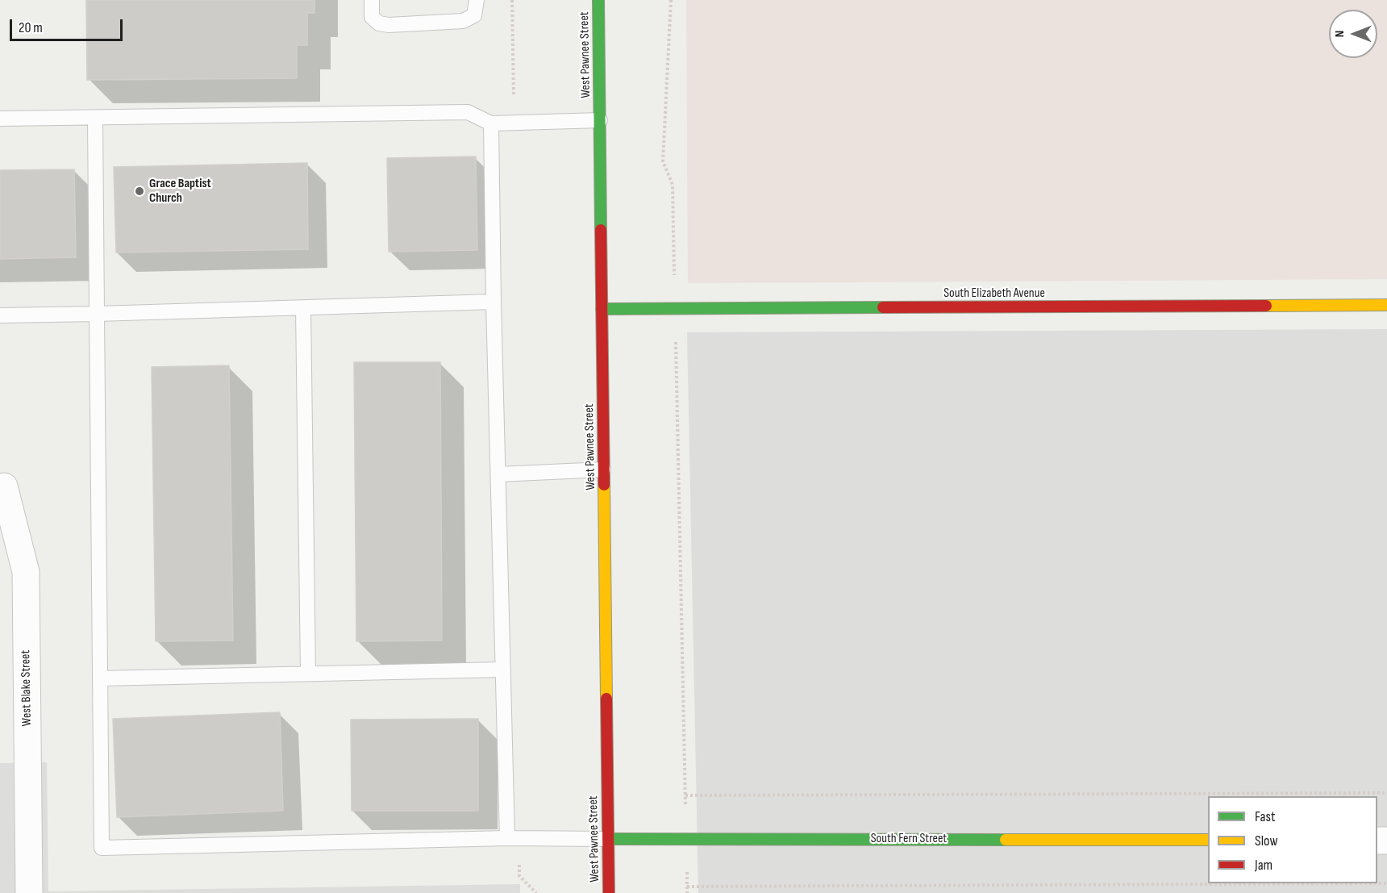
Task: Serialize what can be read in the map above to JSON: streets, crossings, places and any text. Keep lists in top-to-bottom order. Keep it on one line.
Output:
{"streets":{"street":["West Pawnee Street","South Elizabeth Avenue","West Blake Street","South Fern Street"]},"crossings":[["West Pawnee Street","South Elizabeth Avenue"],["West Pawnee Street","South Fern Street"]],"places":["Grace Baptist Church"],"legend":["Fast","Slow","Jam"],"scale_bar":"20 m","north":"left"}
